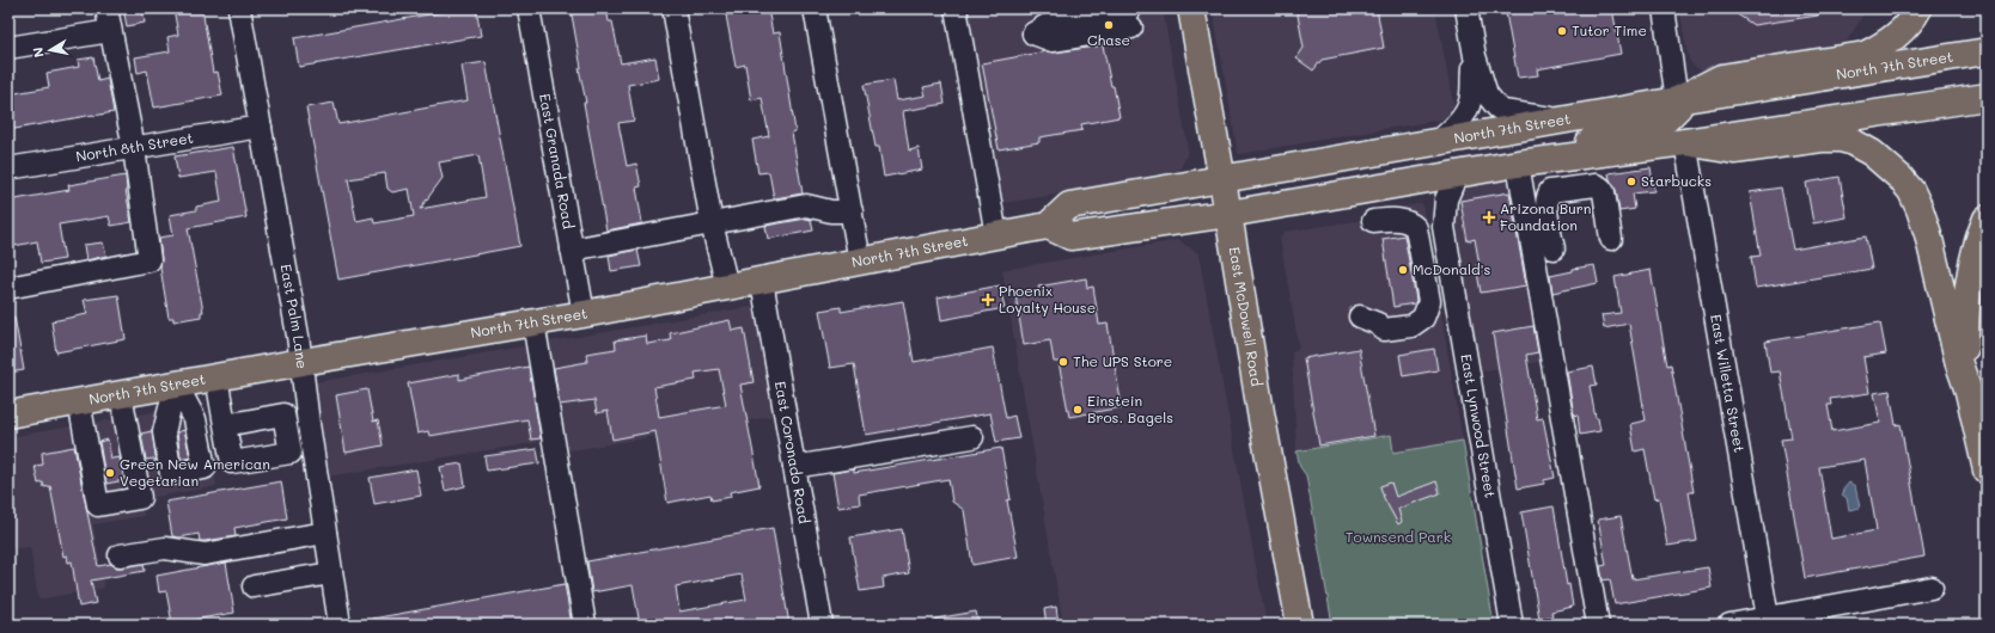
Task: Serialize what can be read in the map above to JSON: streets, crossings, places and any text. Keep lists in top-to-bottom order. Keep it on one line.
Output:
{"streets":{"main road":["North 7th Street","East McDowell Road"],"street":["North 8th Street","East Granada Road","East Palm Lane","East Willetta Street","East Lynwood Street","East Coronado Road"]},"crossings":[["North 7th Street","East Granada Road"],["North 7th Street","East Palm Lane"],["North 7th Street","East McDowell Road"],["North 7th Street","East Coronado Road"],["North 8th Street","East Palm Lane"]],"parks":["Townsend Park"],"places":{"other":["Chase","Tutor Time","Starbucks","McDonald's","The UPS Store","Einstein Bros. Bagels","Green New American Vegetarian"],"health":["Arizona Burn Foundation","Phoenix Loyalty House"]},"north":"left"}
